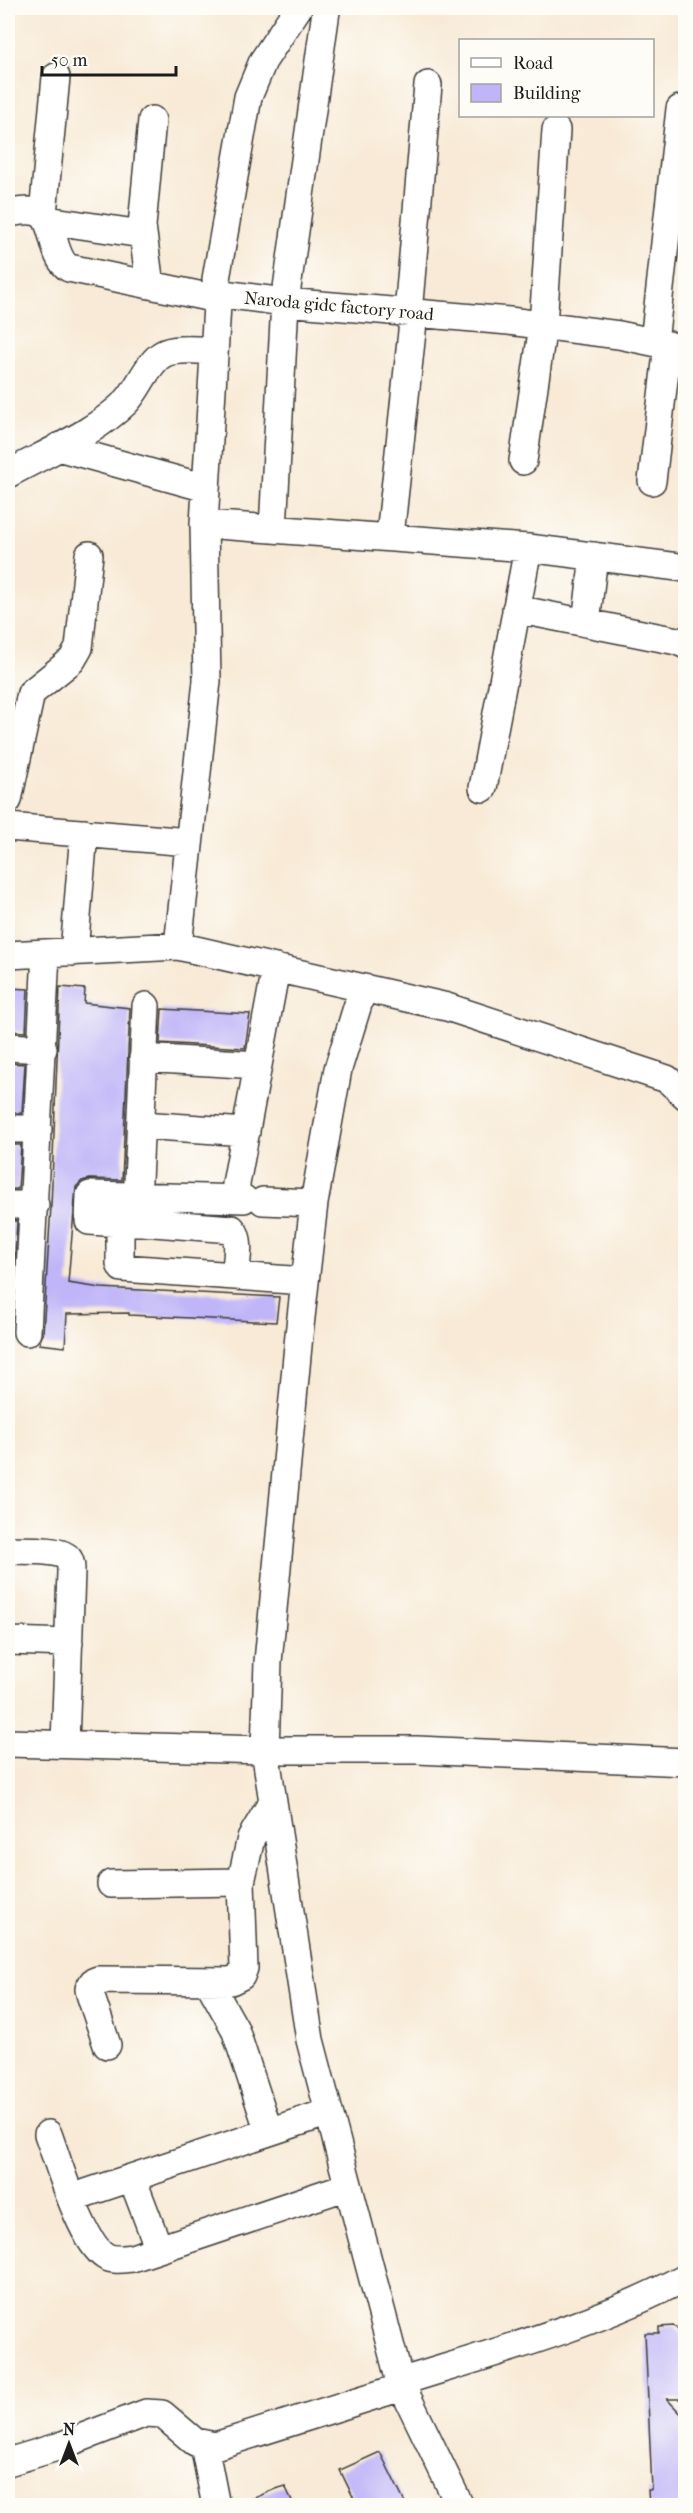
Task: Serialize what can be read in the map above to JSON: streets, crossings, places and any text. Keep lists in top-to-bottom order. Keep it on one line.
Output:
{"streets":{"street":["Naroda gidc factory road"]},"legend":["Road","Building"],"scale_bar":"50 m","north":"top"}
